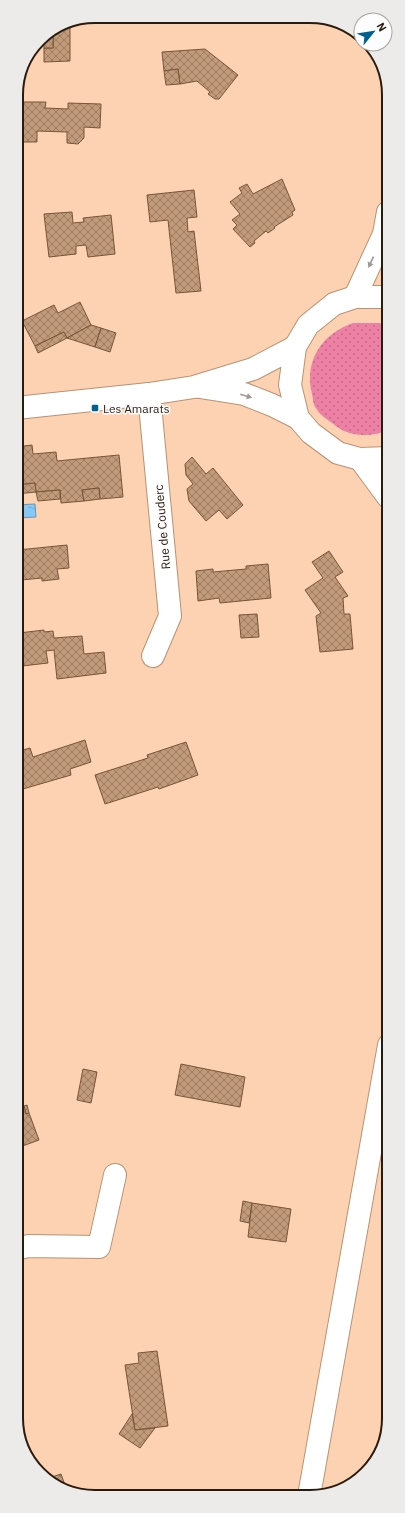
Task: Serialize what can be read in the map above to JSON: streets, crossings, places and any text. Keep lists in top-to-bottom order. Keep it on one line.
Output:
{"streets":{"main road":["Rue de Couderc"]},"places":{"transit":["Les Amarats"]},"north":"top right"}
